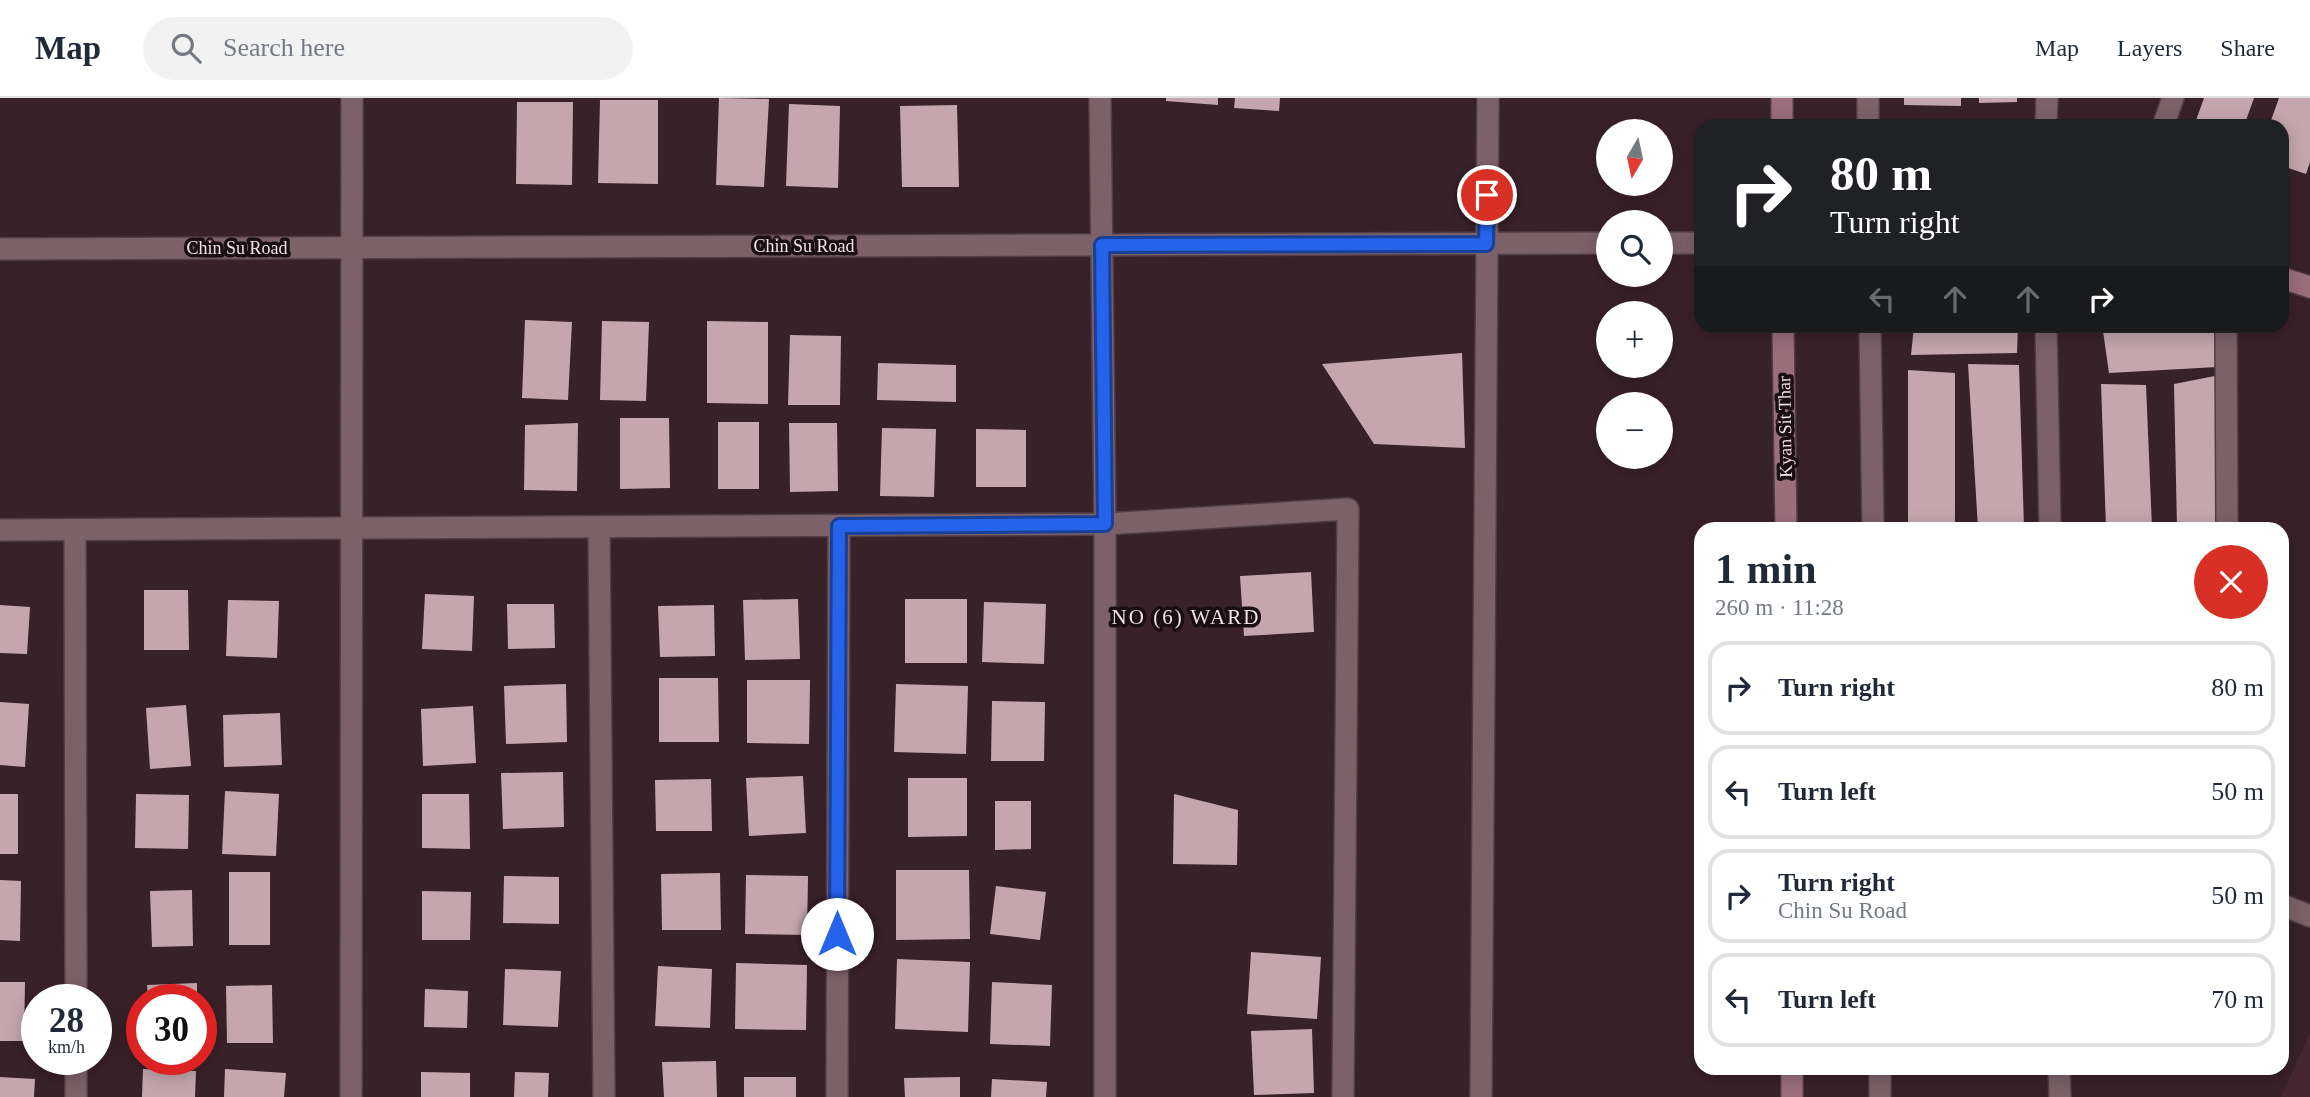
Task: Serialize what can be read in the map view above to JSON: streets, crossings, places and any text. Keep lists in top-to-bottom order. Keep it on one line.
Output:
{"streets":{"main road":["Kyan Sit Thar"],"street":["Chin Su Road"]},"districts":["NO (6) WARD"],"north":"bottom","page":{"header":"Map","search":"Search here","nav":["Map","Layers","Share"],"map_buttons":["+","−"],"turn":["80 m","Turn right"],"heading":["1 min","260 m · 11:28"],"list":[{"name":"Turn right","value":"80 m"},{"name":"Turn left","value":"50 m"},{"name":"Turn right","note":"Chin Su Road","value":"50 m"},{"name":"Turn left","value":"70 m"}],"speed":"28 km/h","limit":"30"}}
